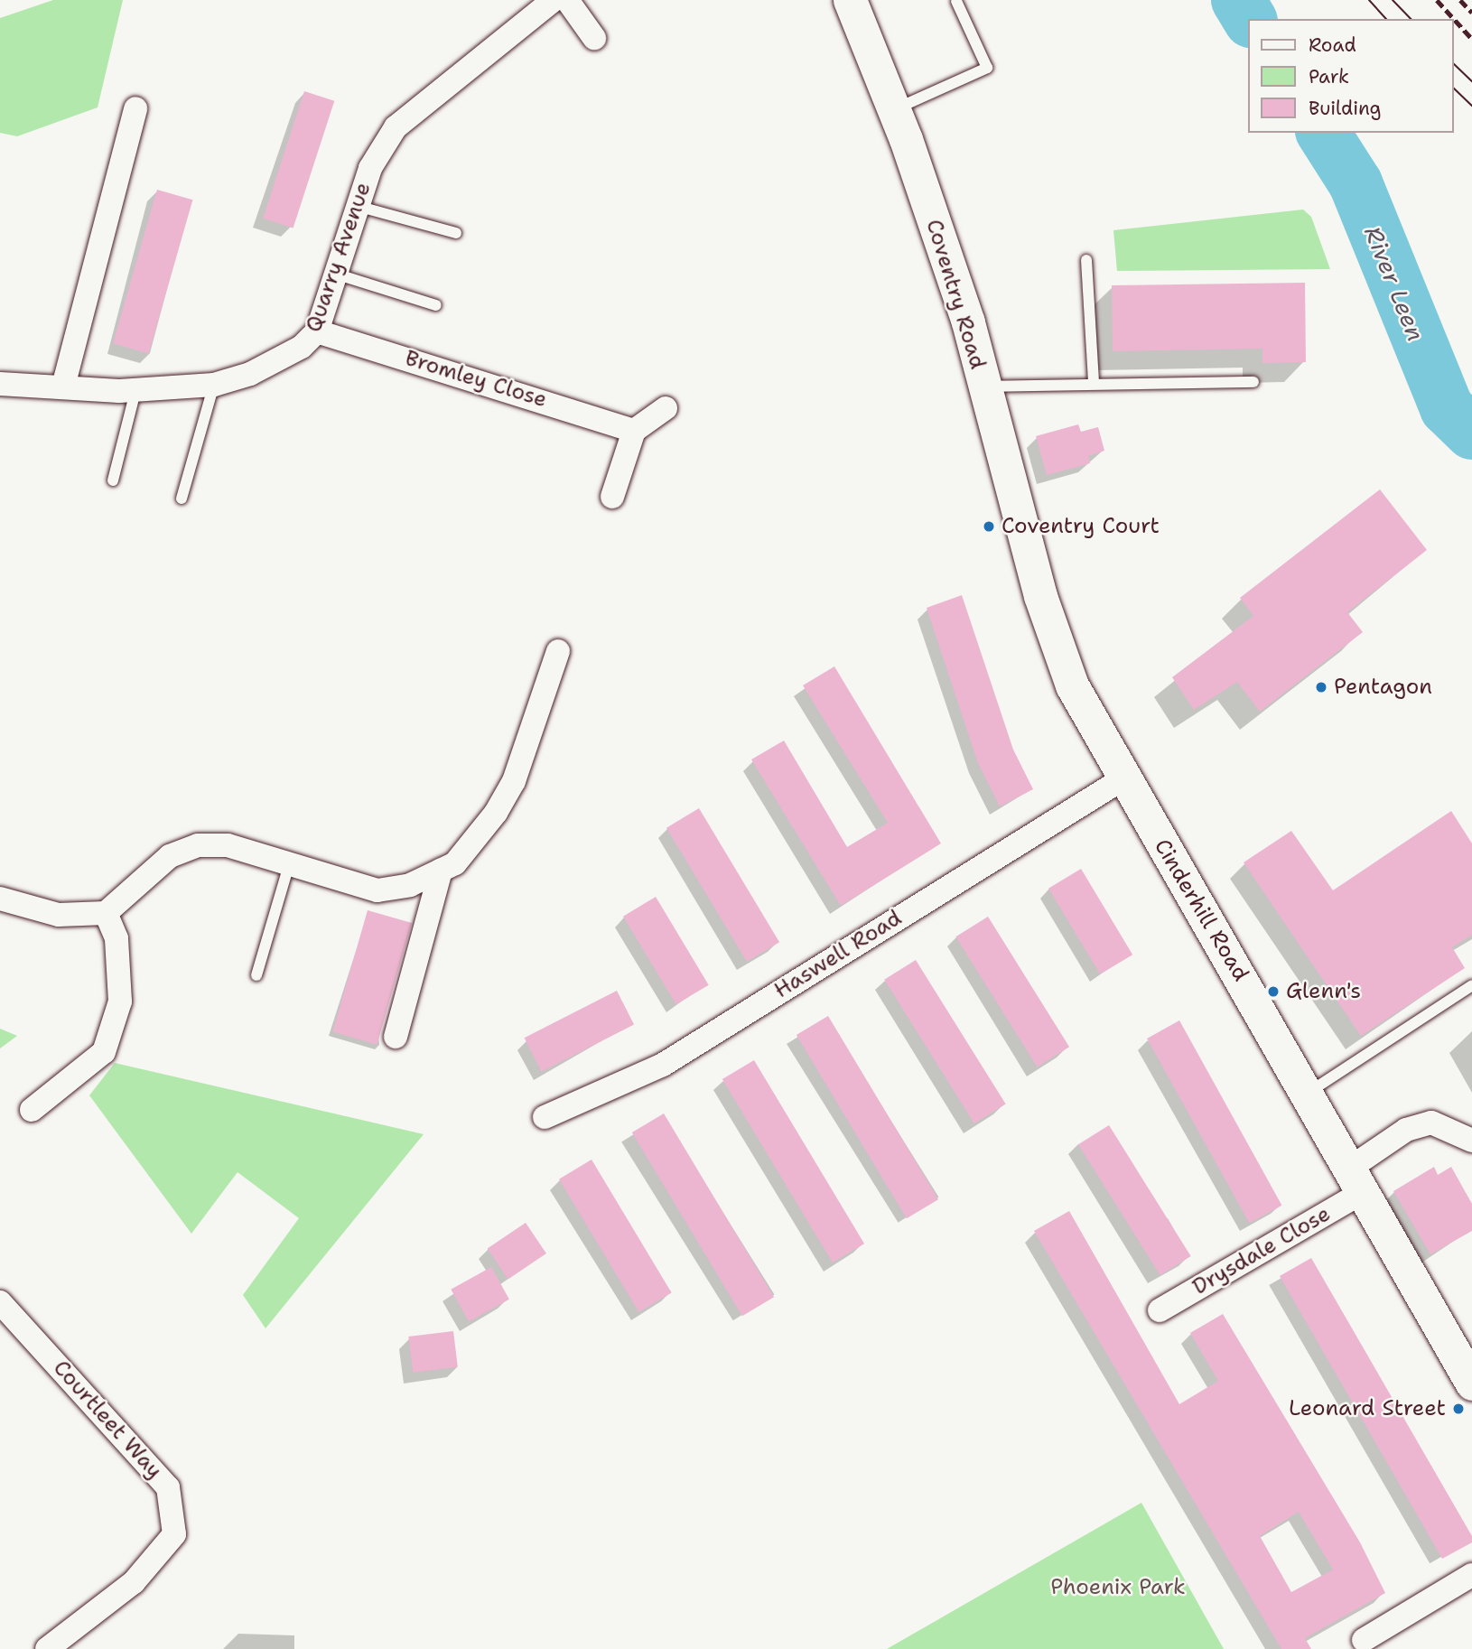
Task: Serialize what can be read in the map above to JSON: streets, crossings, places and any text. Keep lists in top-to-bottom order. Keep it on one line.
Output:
{"streets":{"street":["Quarry Avenue","Coventry Road","Bromley Close","Cinderhill Road","Haswell Road","Drysdale Close","Courtleet Way"]},"crossings":[["Quarry Avenue","Bromley Close"],["Coventry Road","Cinderhill Road"],["Cinderhill Road","Haswell Road"],["Cinderhill Road","Drysdale Close"]],"water":["River Leen"],"parks":["Phoenix Park"],"places":["Coventry Court","Pentagon","Glenn's","Leonard Street"],"legend":["Road","Park","Building"]}
